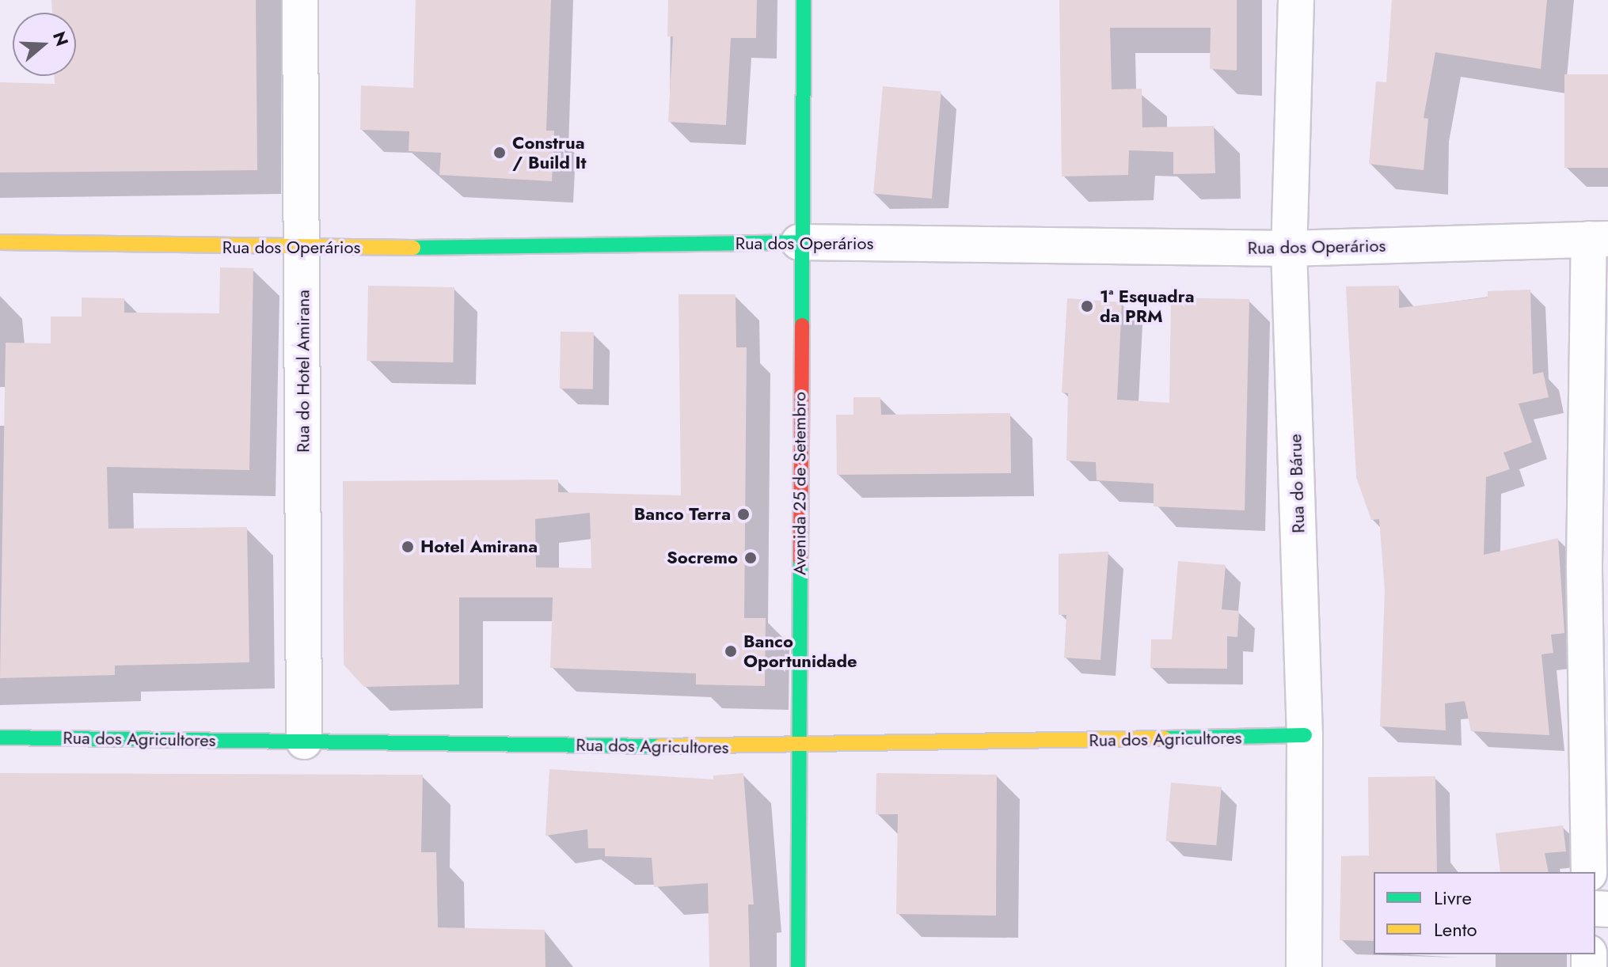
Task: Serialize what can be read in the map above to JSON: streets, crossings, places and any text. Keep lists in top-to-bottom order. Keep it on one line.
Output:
{"streets":{"street":["Rua dos Operários","Rua do Hotel Amirana","Avenida 25 de Setembro","Rua do Bárue","Rua dos Agricultores"]},"crossings":[["Rua dos Operários","Rua do Hotel Amirana"],["Rua dos Operários","Avenida 25 de Setembro"],["Rua dos Operários","Rua do Bárue"],["Rua do Hotel Amirana","Rua dos Agricultores"],["Avenida 25 de Setembro","Rua dos Agricultores"],["Rua do Bárue","Rua dos Agricultores"]],"places":["Construa / Build It","1ª Esquadra da PRM","Banco Terra","Hotel Amirana","Socremo","Banco Oportunidade"],"legend":["Livre","Lento"],"north":"right"}
